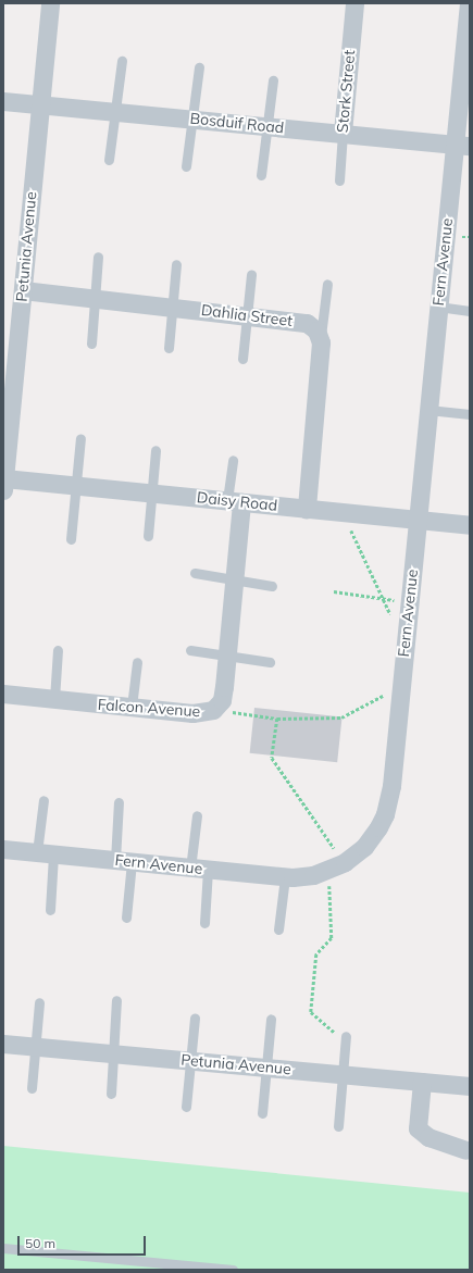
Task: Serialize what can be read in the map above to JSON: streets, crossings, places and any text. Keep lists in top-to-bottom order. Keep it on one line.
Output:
{"streets":{"street":["Stork Street","Bosduif Road","Petunia Avenue","Fern Avenue","Dahlia Street","Daisy Road","Falcon Avenue"]},"crossings":[["Stork Street","Bosduif Road"],["Bosduif Road","Petunia Avenue"],["Bosduif Road","Fern Avenue"],["Petunia Avenue","Dahlia Street"],["Petunia Avenue","Daisy Road"],["Fern Avenue","Daisy Road"],["Daisy Road","Falcon Avenue"]],"scale_bar":"50 m"}
